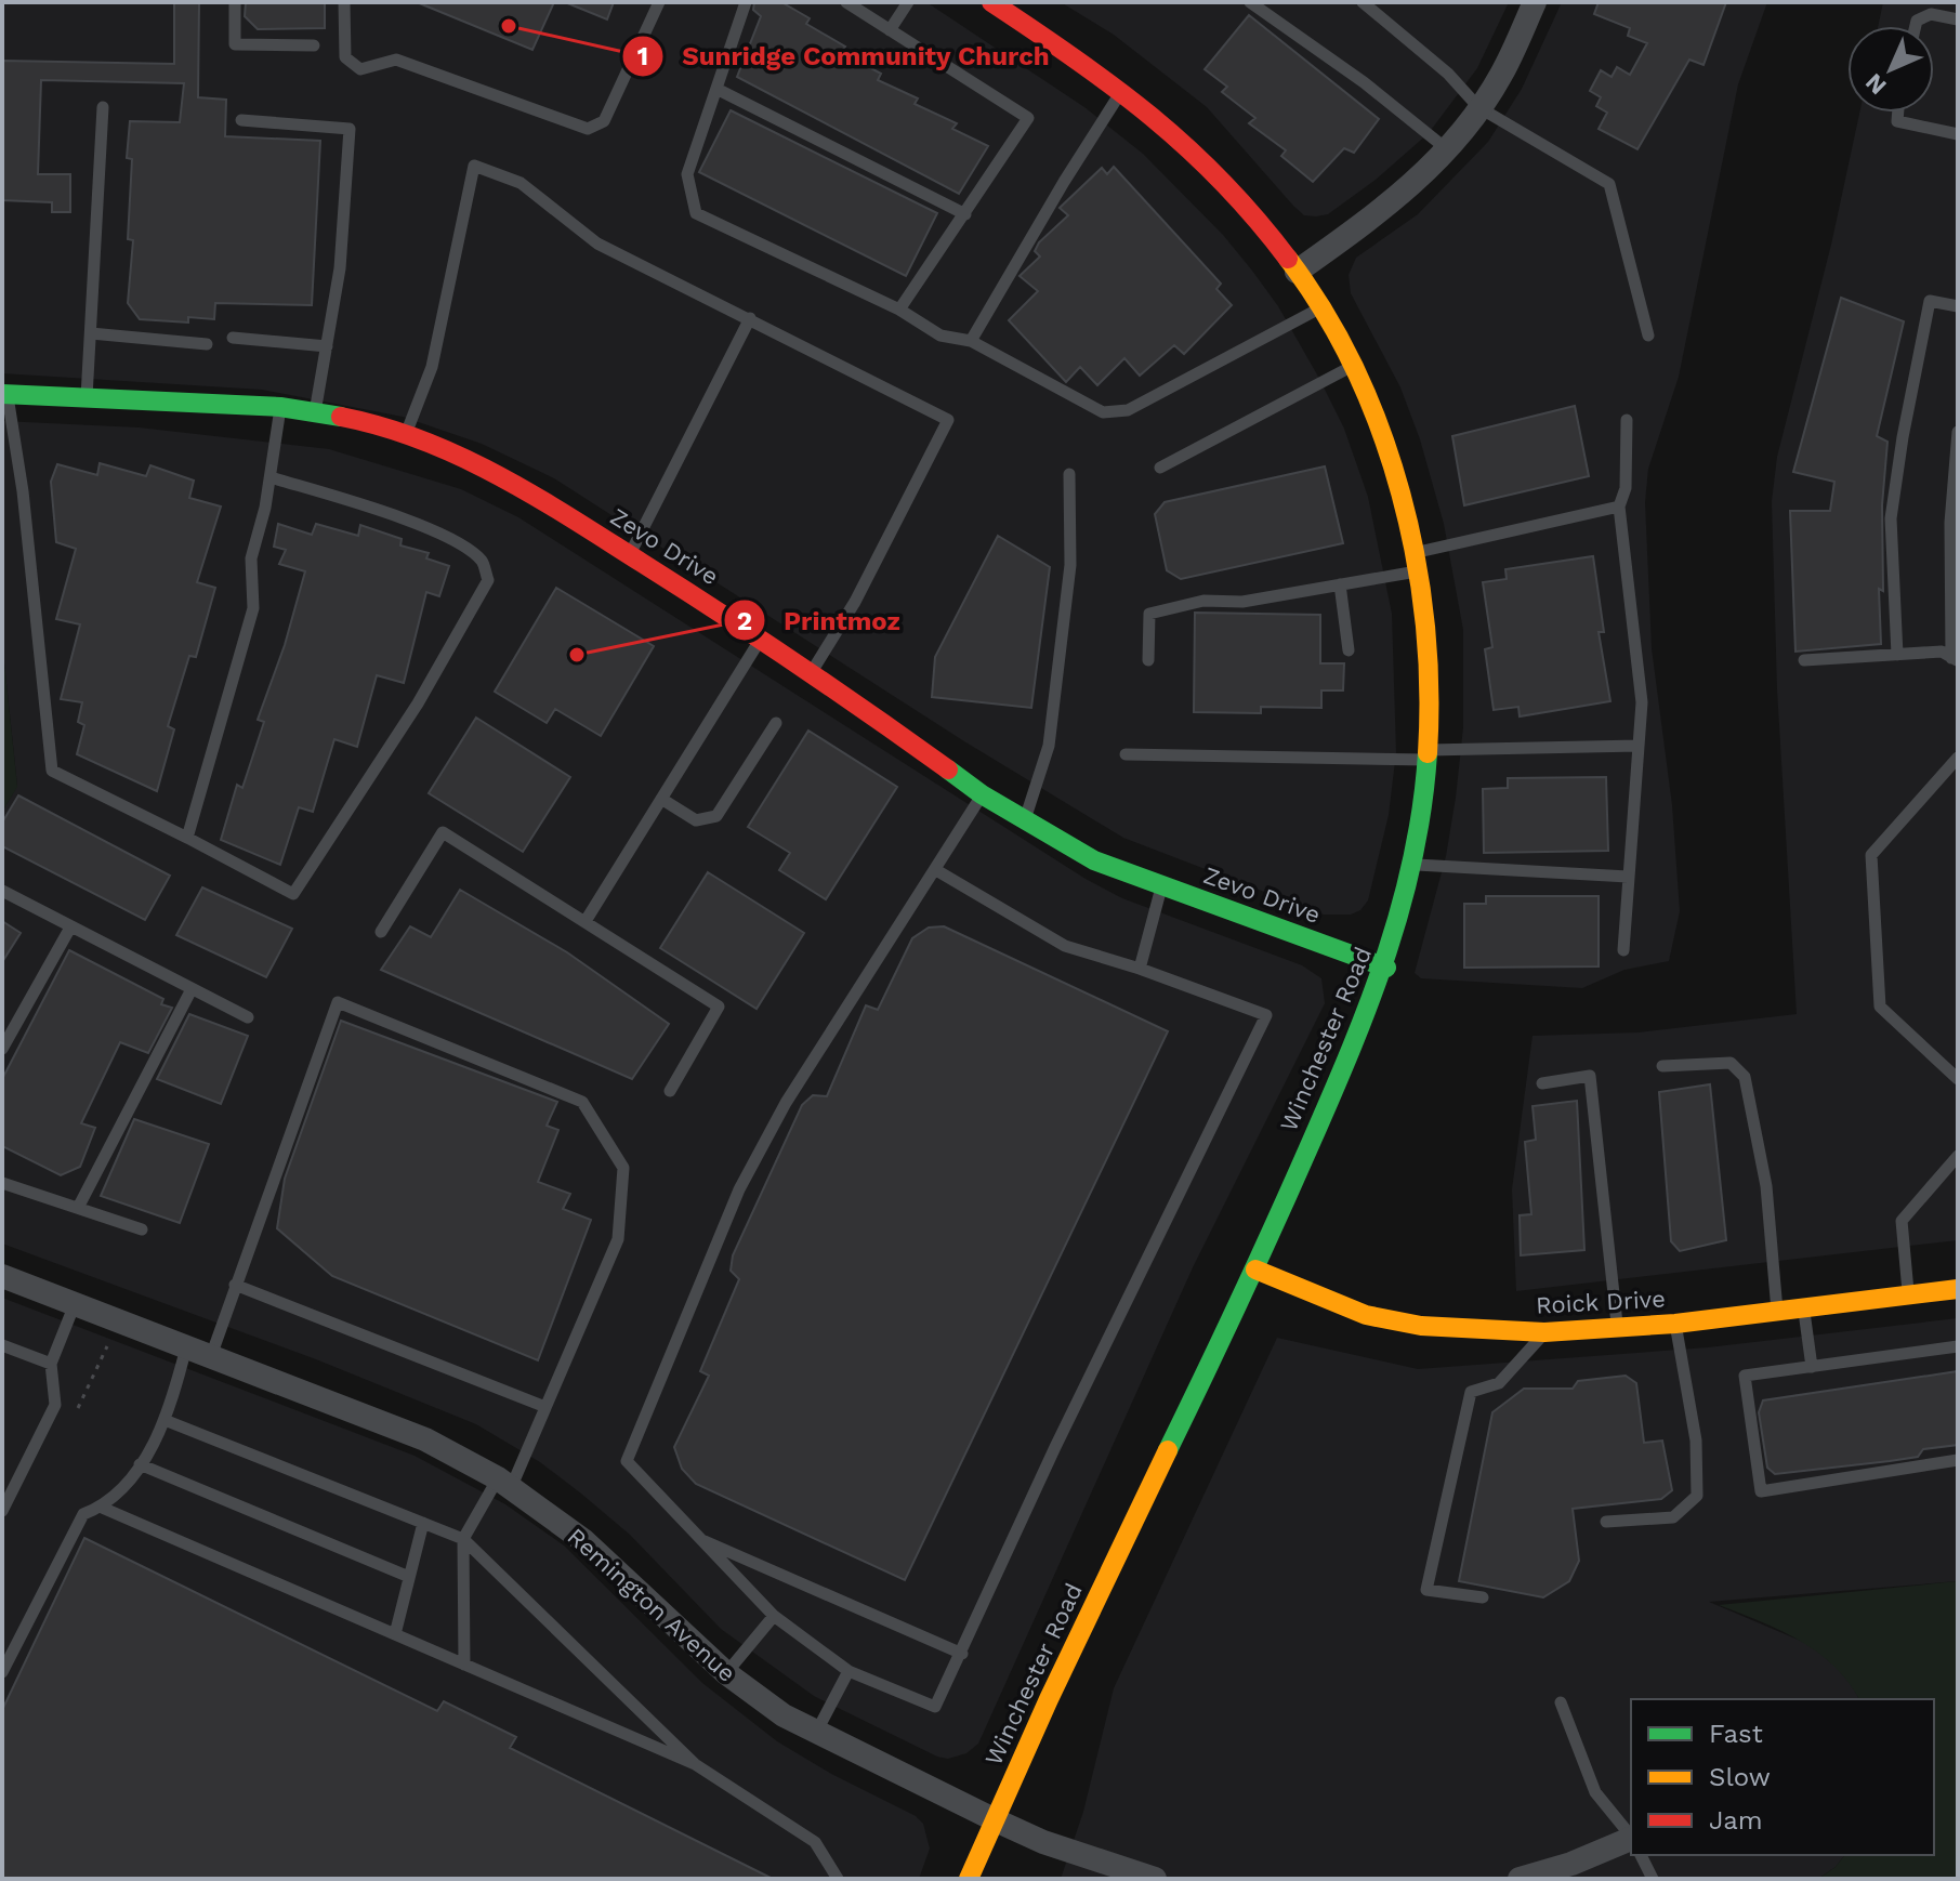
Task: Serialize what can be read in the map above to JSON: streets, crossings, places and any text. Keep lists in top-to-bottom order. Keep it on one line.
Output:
{"streets":{"street":["Zevo Drive","Winchester Road","Roick Drive","Remington Avenue"]},"crossings":[["Zevo Drive","Winchester Road"],["Winchester Road","Roick Drive"],["Winchester Road","Remington Avenue"]],"places":["Sunridge Community Church","Printmoz"],"legend":["Fast","Slow","Jam"],"north":"bottom left"}
